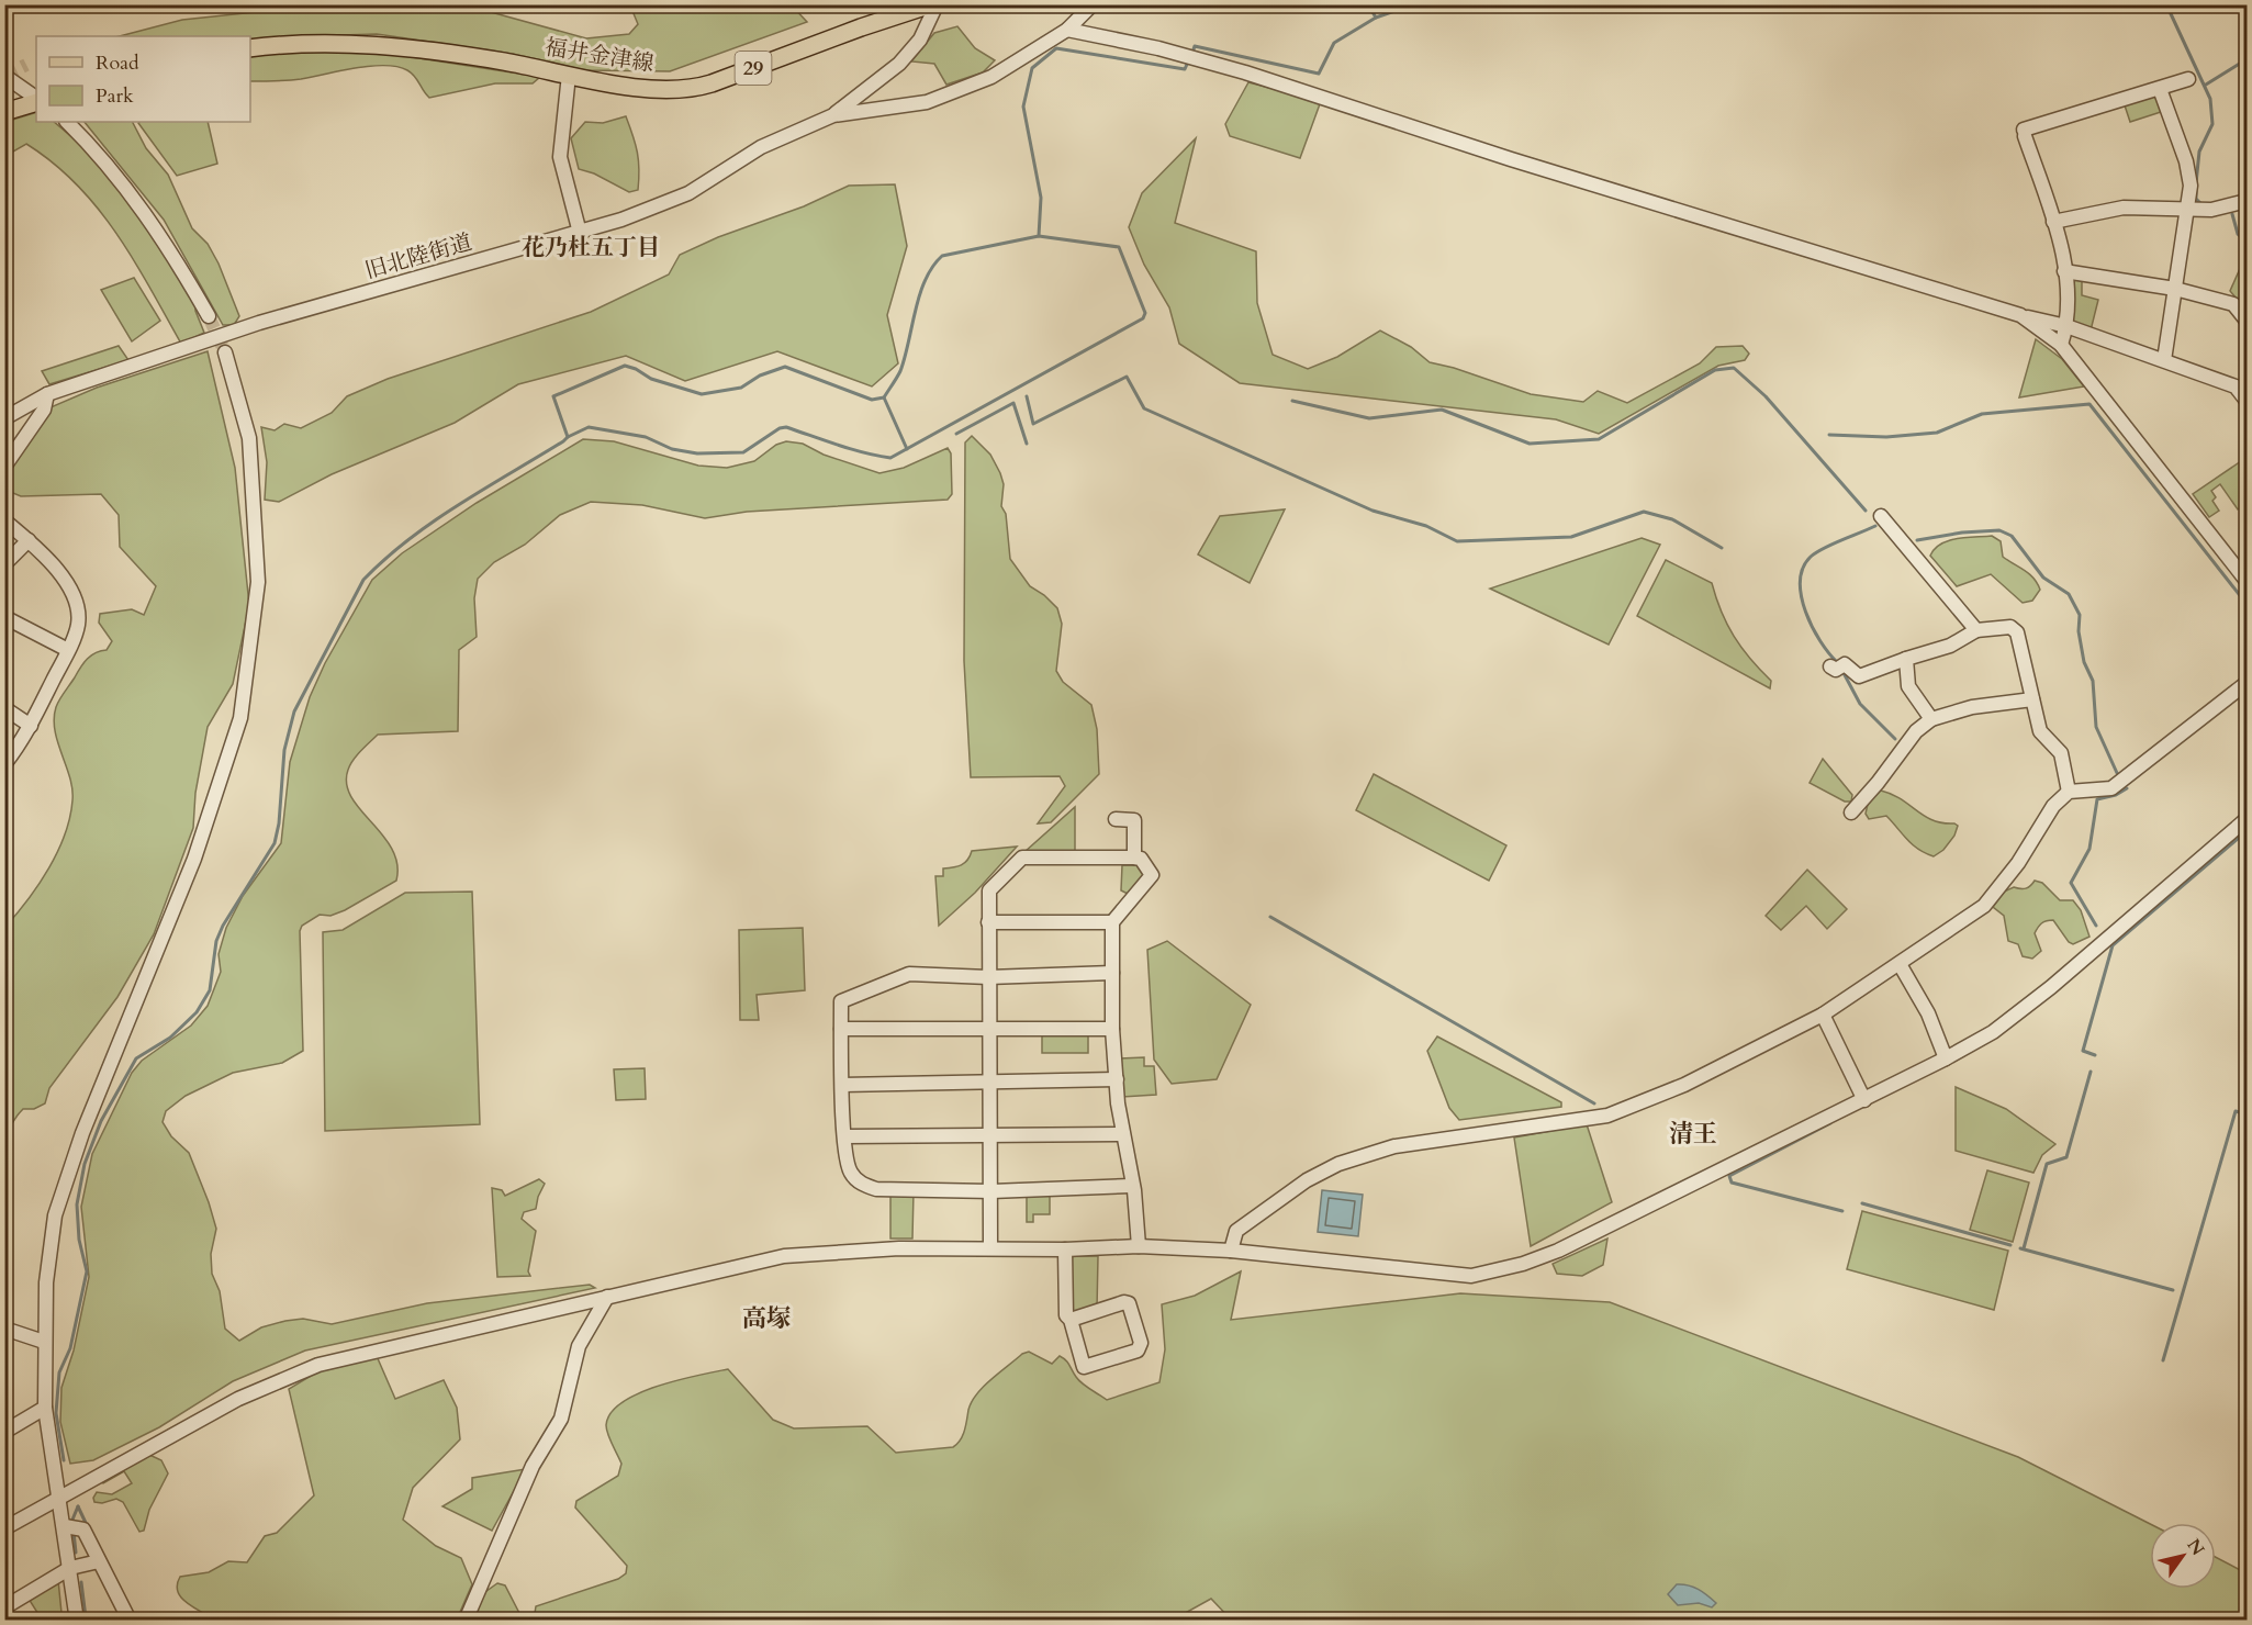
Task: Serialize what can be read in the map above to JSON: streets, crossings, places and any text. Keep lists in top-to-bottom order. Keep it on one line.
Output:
{"streets":{"main road":["福井金津線","29"],"street":["旧北陸街道"]},"crossings":[["福井金津線","旧北陸街道"]],"districts":["花乃杜五丁目","清王","高塚"],"legend":["Road","Park"],"north":"top right"}
